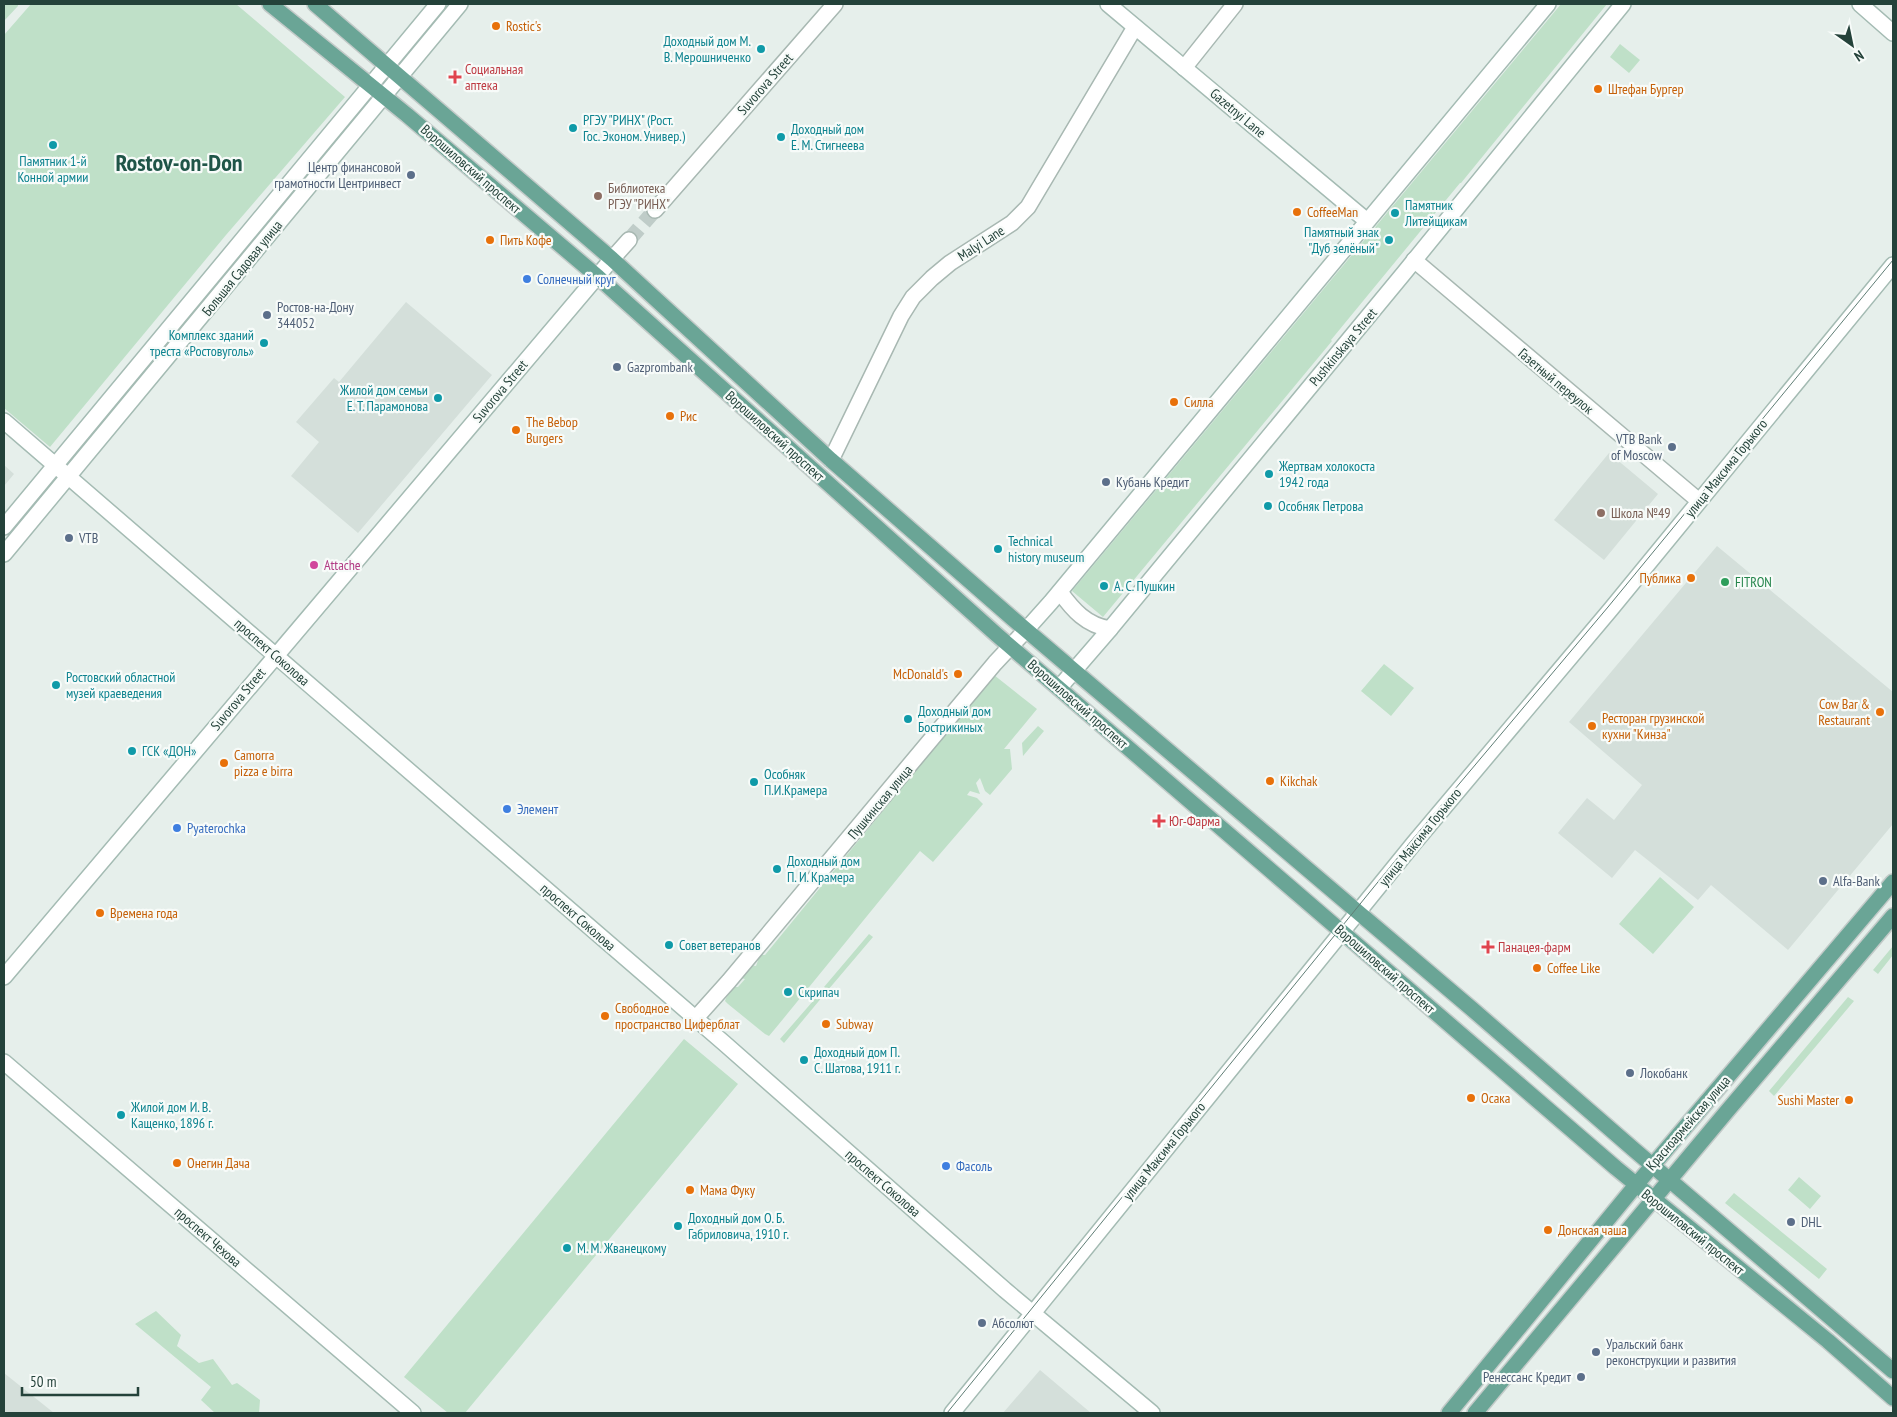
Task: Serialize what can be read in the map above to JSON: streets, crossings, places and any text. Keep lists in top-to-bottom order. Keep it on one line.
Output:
{"streets":{"main road":["Ворошиловский проспект","Красноармейская улица"],"street":["Suvorova Street","Gazetnyi Lane","Malyi Lane","Большая Садовая улица","Pushkinskaya Street","Газетный переулок","улица Максима Горького","проспект Соколова","Пушкинская улица","проспект Чехова"]},"crossings":[["Suvorova Street","Ворошиловский проспект"],["Suvorova Street","проспект Соколова"],["Gazetnyi Lane","Malyi Lane"],["Ворошиловский проспект","Malyi Lane"],["Ворошиловский проспект","Большая Садовая улица"],["Ворошиловский проспект","Pushkinskaya Street"],["Ворошиловский проспект","улица Максима Горького"],["Ворошиловский проспект","Пушкинская улица"],["Ворошиловский проспект","Красноармейская улица"],["Большая Садовая улица","проспект Соколова"],["Pushkinskaya Street","Газетный переулок"],["Газетный переулок","улица Максима Горького"],["улица Максима Горького","проспект Соколова"],["проспект Соколова","Пушкинская улица"]],"districts":["Rostov-on-Don"],"places":{"other":["Rostic's","Доходный дом М. В. Мерошниченко","Штефан Бургер","РГЭУ \"РИНХ\" (Рост. Гос. Эконом. Универ.)","Доходный дом Е. М. Стигнеева","Памятник 1-й Конной армии","Центр финансовой грамотности Центринвест","Библиотека РГЭУ \"РИНХ\"","CoffeeMan","Памятник Литейщикам","Пить Кофе","Памятный знак \"Дуб зелёный\"","Солнечный круг","Ростов-на-Дону 344052","Комплекс зданий треста «Ростовуголь»","Gazprombank","Жилой дом семьи Е. Т. Парамонова","Силла","Рис","The Bebop Burgers","VTB Bank of Moscow","Жертвам холокоста 1942 года","Кубань Кредит","Особняк Петрова","Школа №49","VTB","Technical history museum","Attache","Публика","FITRON","А. С. Пушкин","McDonald's","Ростовский областной музей краеведения","Cow Bar & Restaurant","Доходный дом Бострикиных","Ресторан грузинской кухни \"Кинза\"","ГСК «ДОН»","Camorra pizza e birra","Kikchak","Особняк П.И.Крамера","Элемент","Pyaterochka","Доходный дом П. И. Крамера","Alfa-Bank","Времена года","Совет ветеранов","Coffee Like","Скрипач","Свободное пространство Циферблат","Subway","Доходный дом П. С. Шатова, 1911 г.","Локобанк","Осака","Sushi Master","Жилой дом И. В. Кащенко, 1896 г.","Онегин Дача","Фасоль","Мама Фуку","DHL","Доходный дом О. Б. Габриловича, 1910 г.","Донская чаша","М. М. Жванецкому","Абсолют","Уральский банк реконструкции и развития","Ренессанс Кредит"],"health":["Социальная аптека","Юг-Фарма","Панацея-фарм"]},"scale_bar":"50 m","north":"bottom right"}
